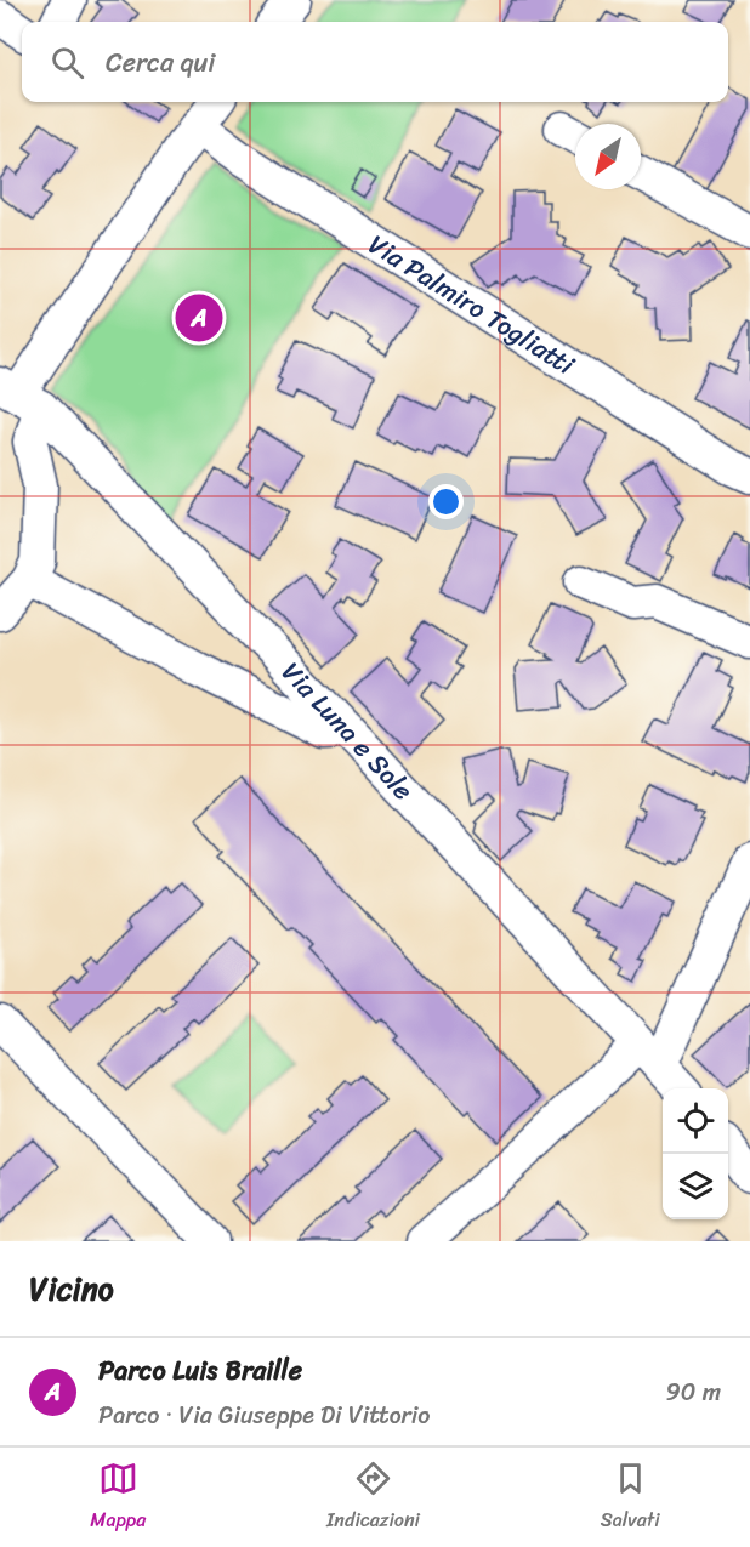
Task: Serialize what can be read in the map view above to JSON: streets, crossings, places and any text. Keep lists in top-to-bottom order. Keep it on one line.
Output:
{"streets":{"street":["Via Palmiro Togliatti","Via Luna e Sole"]},"north":"bottom left","page":{"search":"Cerca qui","pins":"A","heading":"Vicino","list":[{"mark":"A","name":"Parco Luis Braille","note":"Parco · Via Giuseppe Di Vittorio","value":"90 m"}],"nav":["Mappa","Indicazioni","Salvati"]}}
